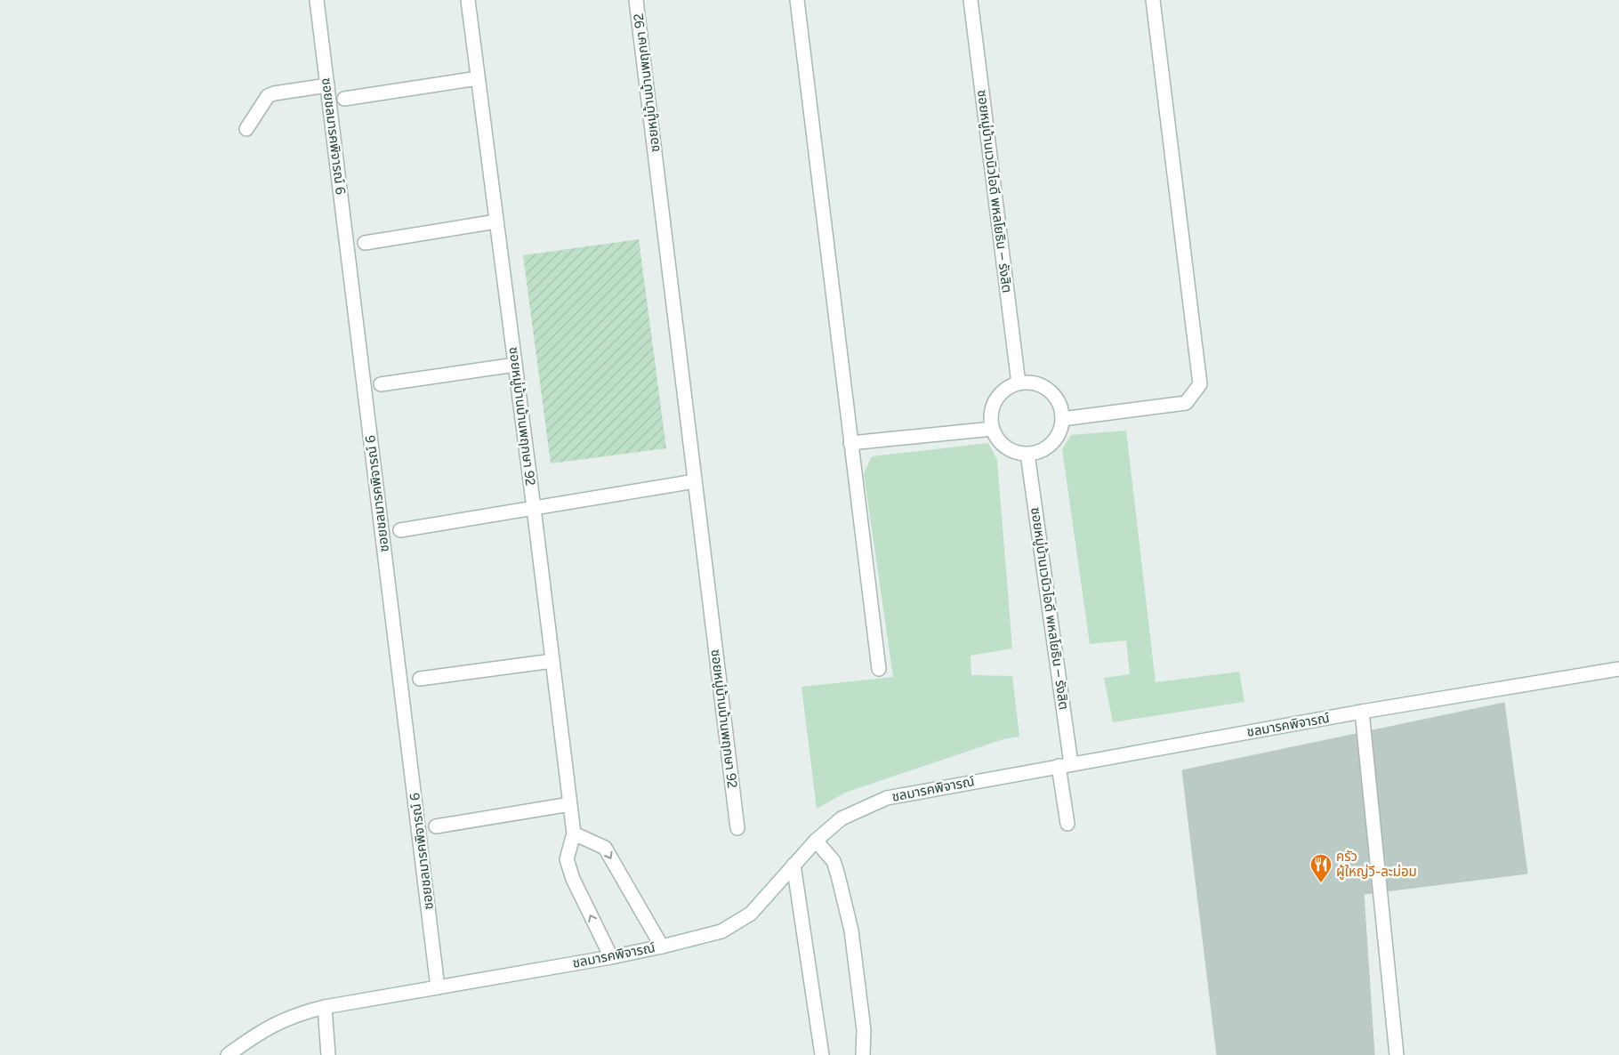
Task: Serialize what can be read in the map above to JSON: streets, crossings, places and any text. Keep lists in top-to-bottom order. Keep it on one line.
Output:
{"streets":{"street":["ซอยหมู่บ้านบ้านพฤกษา 92","ซอยชลมารคพิจารณ์ 6","ซอยหมู่บ้านเวนิวไอดี พหลโยธิน – รังสิต","ชลมารคพิจารณ์"]},"crossings":[["ซอยหมู่บ้านบ้านพฤกษา 92","ชลมารคพิจารณ์"],["ซอยชลมารคพิจารณ์ 6","ชลมารคพิจารณ์"],["ซอยหมู่บ้านเวนิวไอดี พหลโยธิน – รังสิต","ชลมารคพิจารณ์"]],"places":{"restaurant":["ครัว ผู้ใหญ่วี-ละม่อม"]}}
